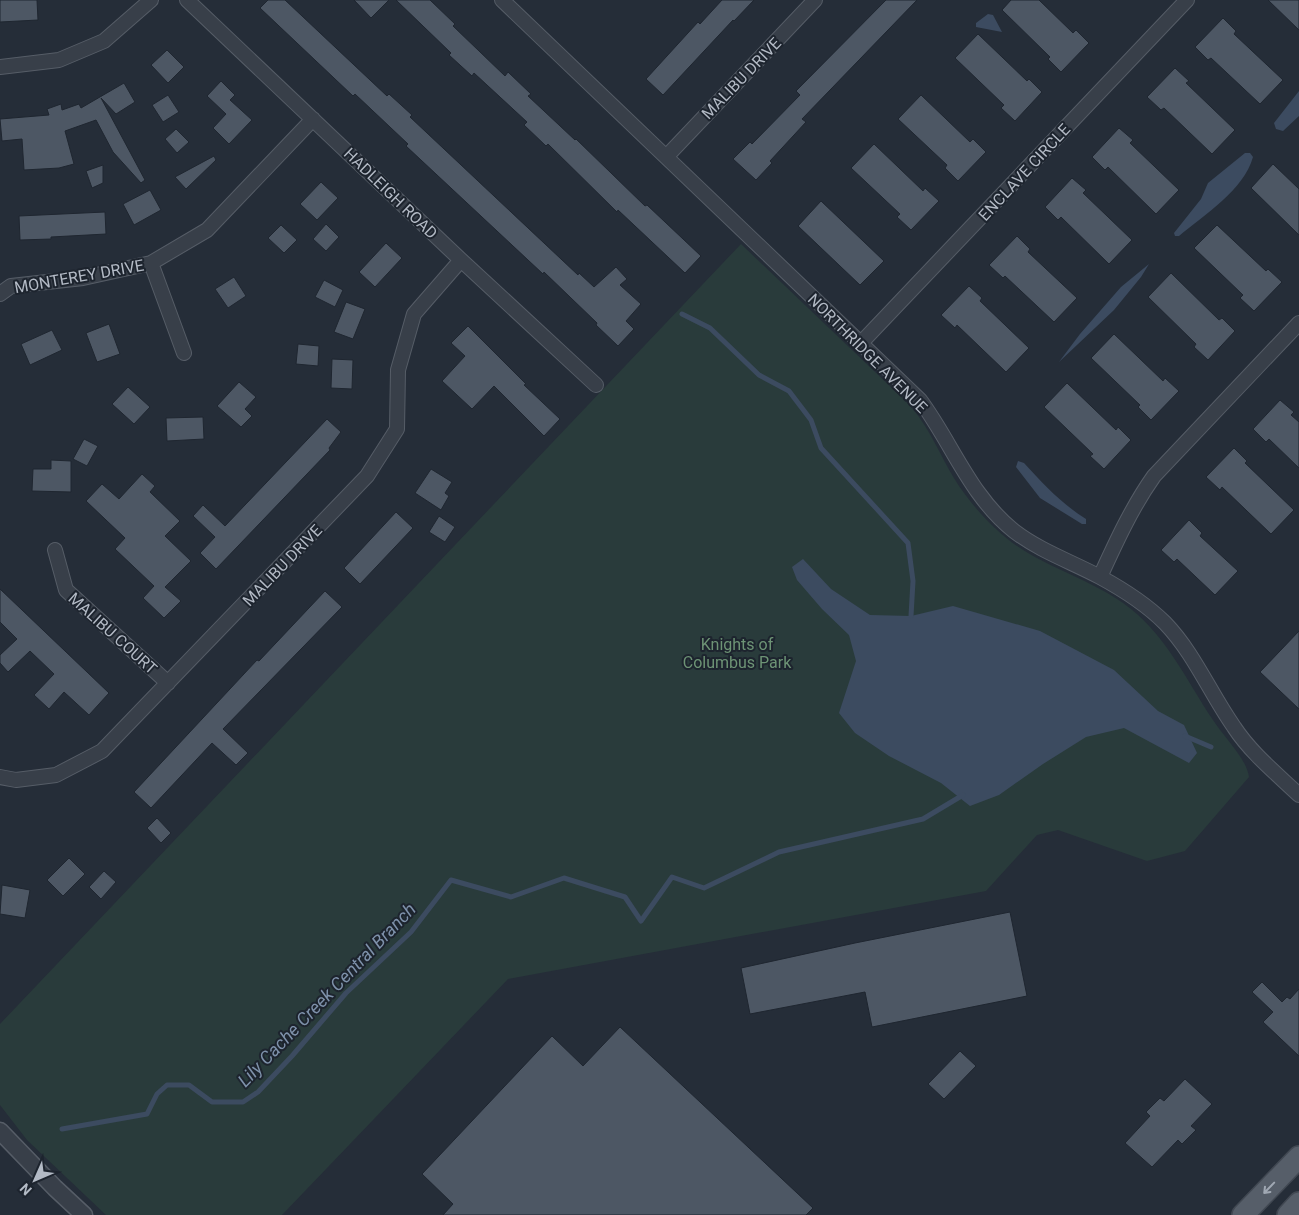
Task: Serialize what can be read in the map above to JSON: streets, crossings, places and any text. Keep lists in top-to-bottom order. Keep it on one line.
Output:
{"streets":{"street":["MALIBU DRIVE","ENCLAVE CIRCLE","HADLEIGH ROAD","MONTEREY DRIVE","NORTHRIDGE AVENUE","MALIBU COURT"]},"crossings":[["MALIBU DRIVE","HADLEIGH ROAD"],["MALIBU DRIVE","NORTHRIDGE AVENUE"],["MALIBU DRIVE","MALIBU COURT"],["ENCLAVE CIRCLE","NORTHRIDGE AVENUE"],["HADLEIGH ROAD","MONTEREY DRIVE"]],"water":["Lily Cache Creek Central Branch"],"parks":["Knights of Columbus Park"],"north":"bottom left"}
